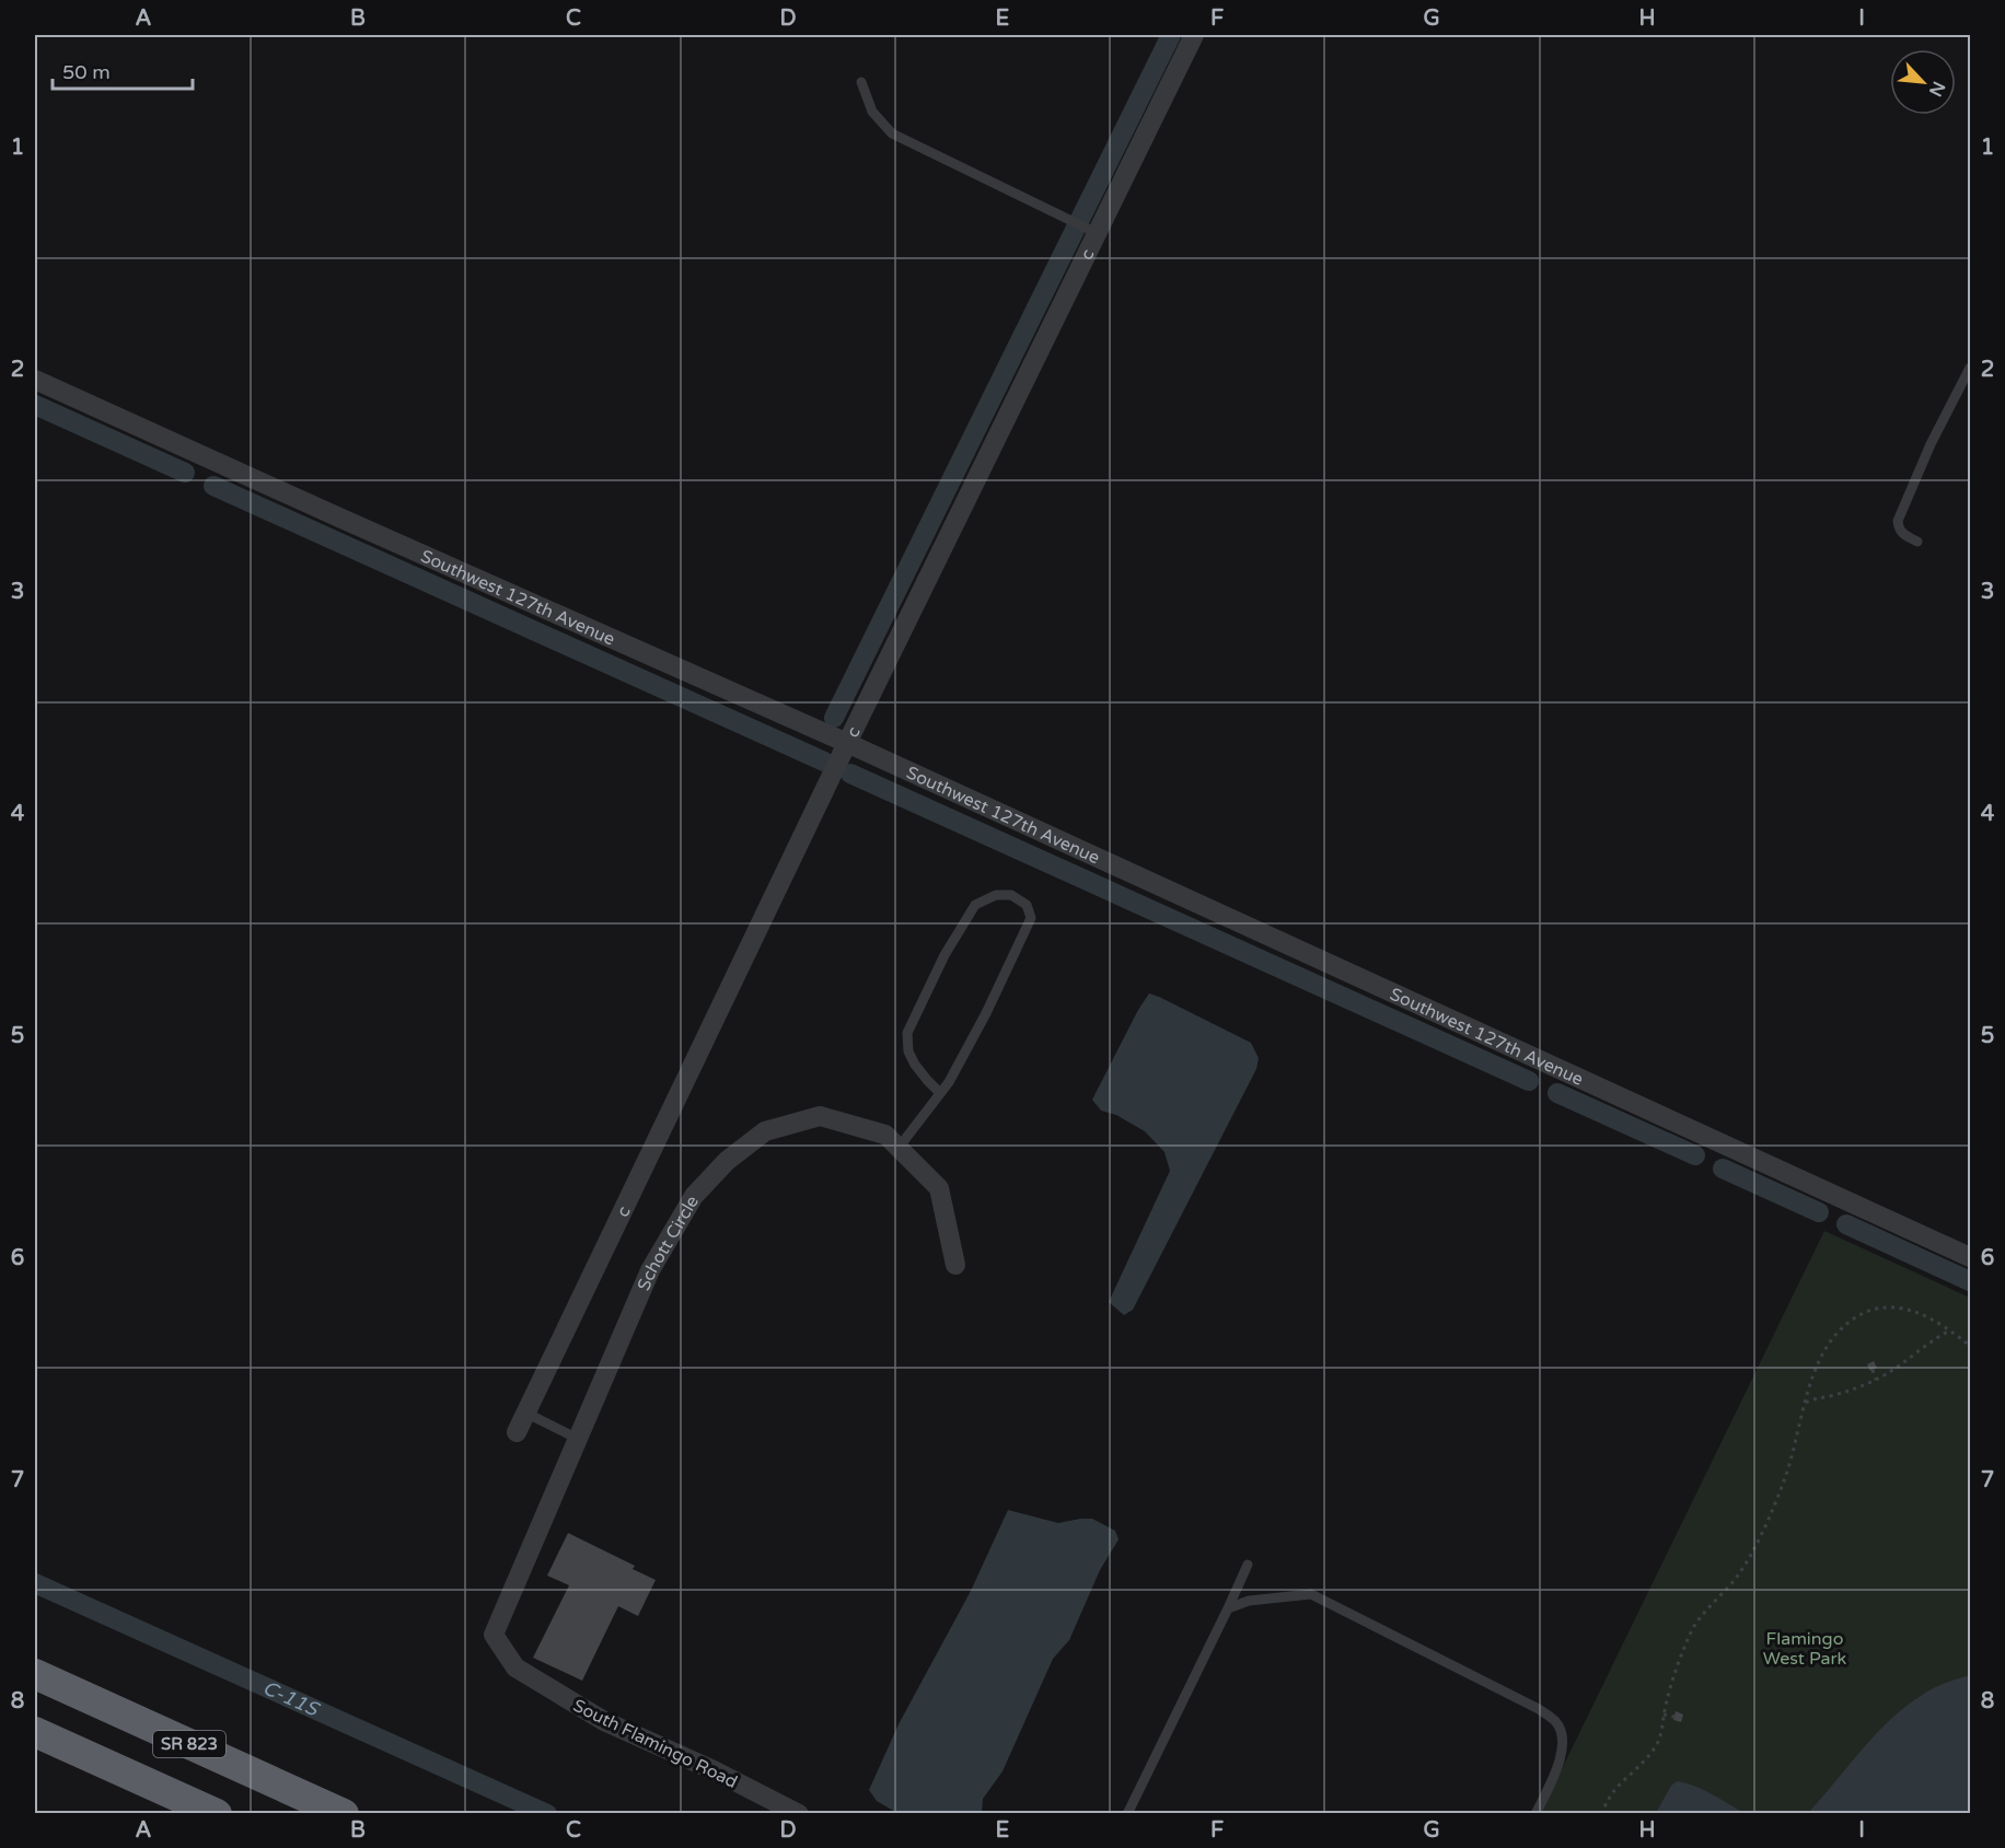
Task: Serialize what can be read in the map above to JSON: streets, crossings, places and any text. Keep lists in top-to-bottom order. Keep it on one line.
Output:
{"streets":{"highway":["SR 823"],"street":["c","Southwest 127th Avenue","Schott Circle","South Flamingo Road"]},"crossings":[["c","Southwest 127th Avenue"],["Schott Circle","South Flamingo Road"]],"water":["C-11S"],"parks":["Flamingo West Park"],"scale_bar":"50 m","north":"bottom right","grid":{"columns":["A","B","C","D","E","F","G","H","I"],"rows":["1","2","3","4","5","6","7","8"]}}
